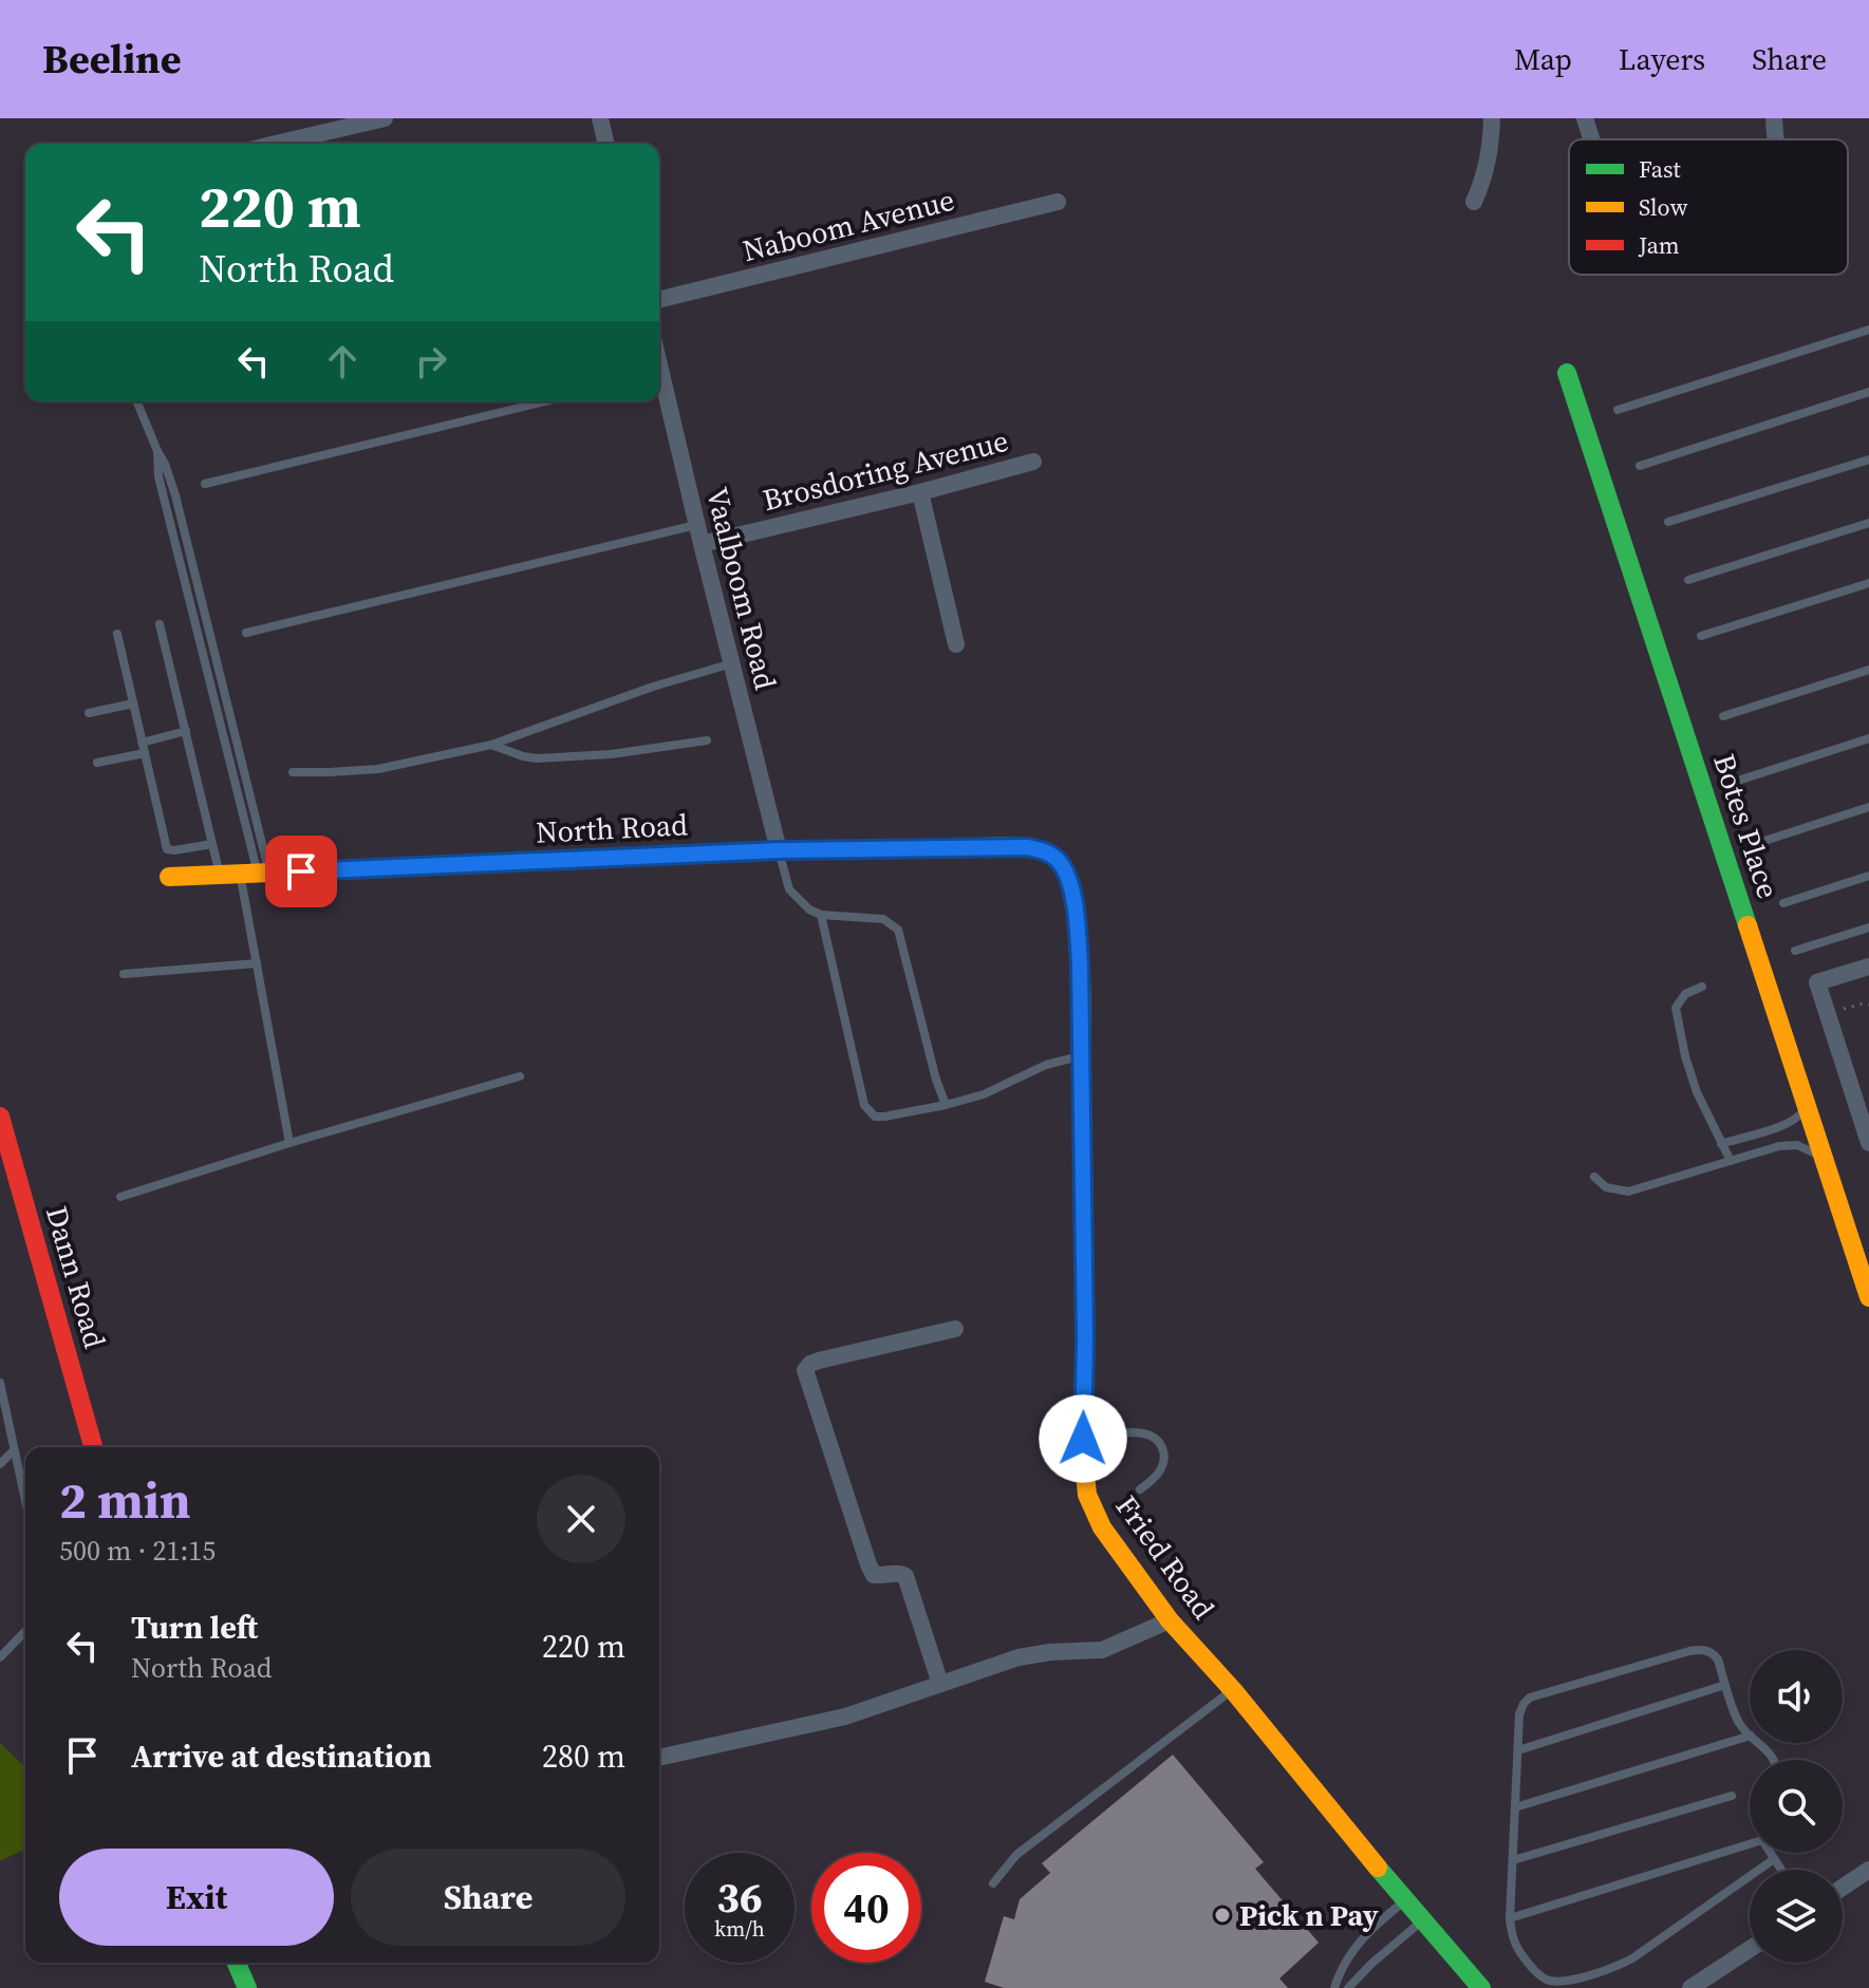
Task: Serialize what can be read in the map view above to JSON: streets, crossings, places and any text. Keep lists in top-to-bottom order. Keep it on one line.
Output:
{"streets":{"street":["Naboom Avenue","Brosdoring Avenue","Vaalboom Road","Botes Place","North Road","Dann Road","Fried Road"]},"crossings":[["Brosdoring Avenue","Vaalboom Road"],["Vaalboom Road","North Road"],["North Road","Fried Road"]],"places":["Pick n Pay"],"legend":["Fast","Slow","Jam"],"page":{"header":"Beeline","nav":["Map","Layers","Share"],"turn":["220 m","North Road"],"heading":["2 min","500 m · 21:15"],"list":[{"name":"Turn left","note":"North Road","value":"220 m"},{"name":"Arrive at destination","value":"280 m"}],"buttons":["Exit","Share"],"speed":"36 km/h","limit":"40"}}
